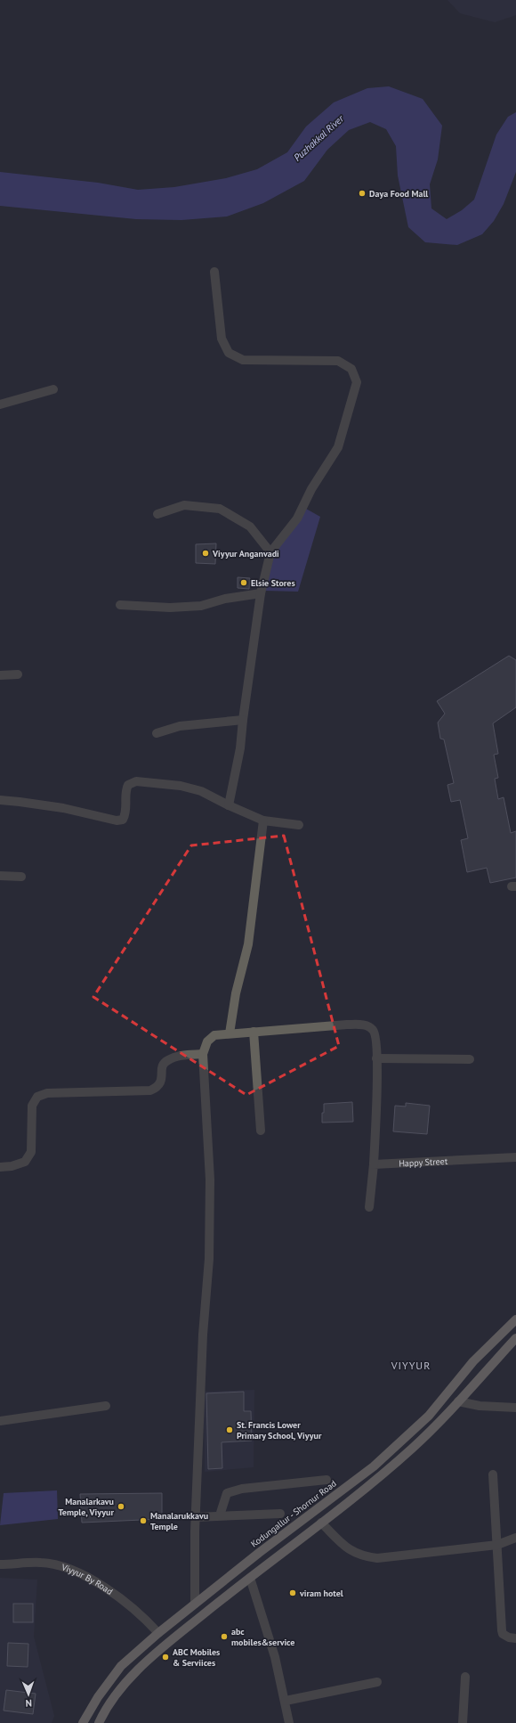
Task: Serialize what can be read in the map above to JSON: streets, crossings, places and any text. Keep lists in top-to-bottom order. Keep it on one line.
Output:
{"streets":{"main road":["Kodungallur - Shornur Road"],"street":["Happy Street","Viyyur By Road"]},"crossings":[["Kodungallur - Shornur Road","Viyyur By Road"]],"districts":["VIYYUR"],"water":["Puzhakkal River"],"places":["Daya Food Mall","Viyyur Anganvadi","Elsie Stores","St. Francis Lower Primary School, Viyyur","Manalarkavu Temple, Viyyur","Manalarukkavu Temple","viram hotel","abc mobiles&service","ABC Mobiles & Serviices"],"north":"bottom"}
